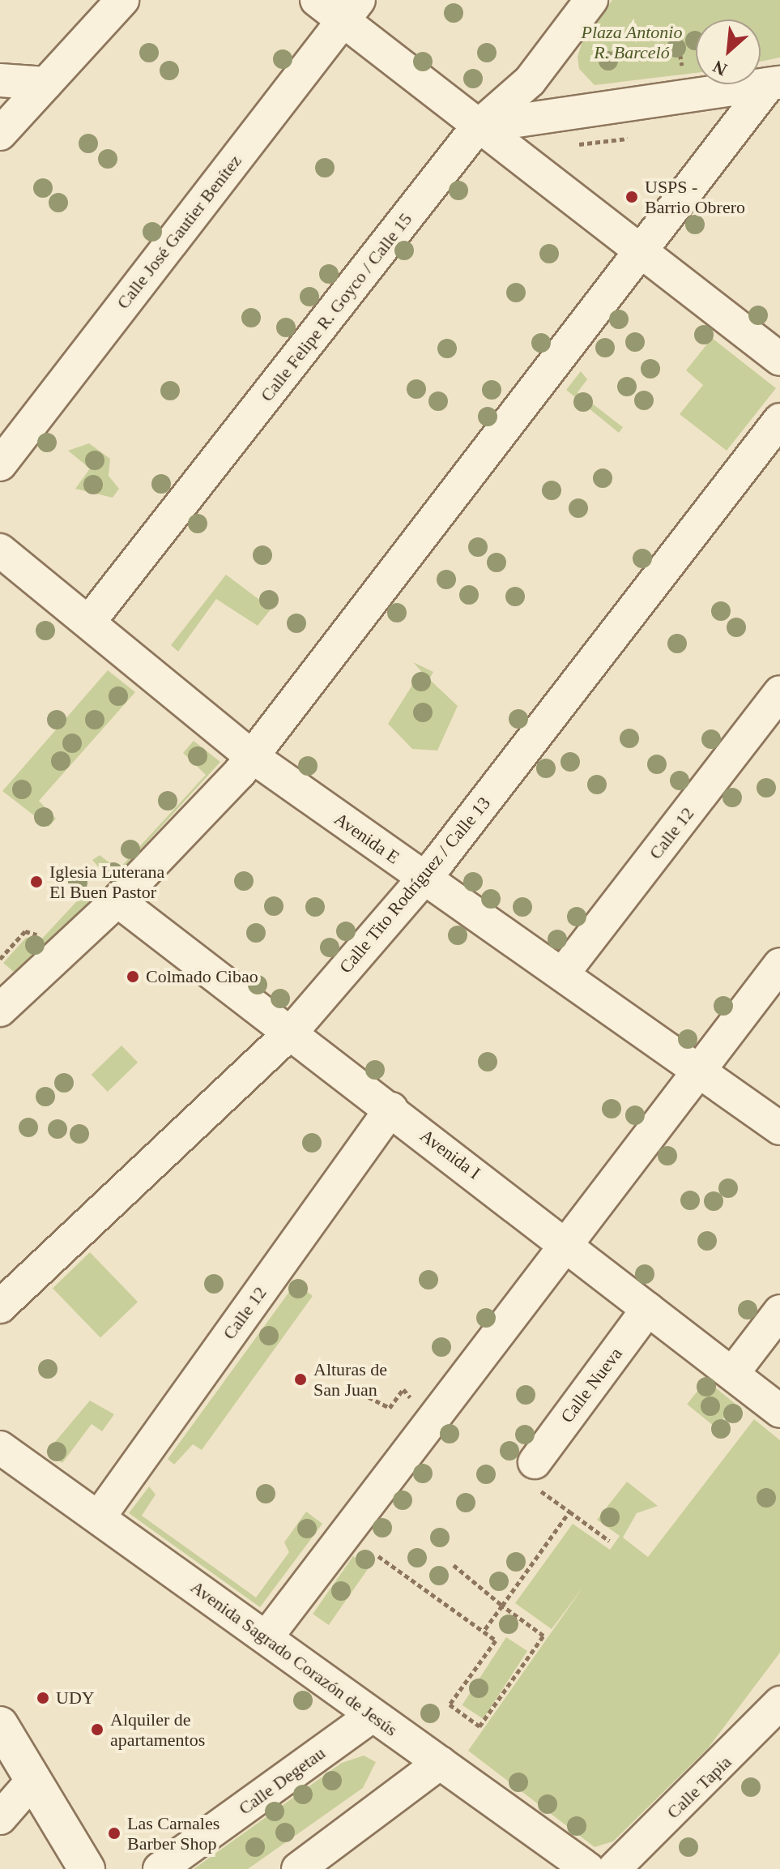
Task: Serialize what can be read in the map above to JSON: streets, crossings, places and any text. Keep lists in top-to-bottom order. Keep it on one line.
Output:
{"streets":{"street":["Calle José Gautier Benítez","Calle Felipe R. Goyco / Calle 15","Calle 12","Avenida E","Calle Tito Rodríguez / Calle 13","Avenida I","Calle Nueva","Avenida Sagrado Corazón de Jesús","Calle Degetau","Calle Tapia"]},"crossings":[["Calle Felipe R. Goyco / Calle 15","Avenida E"],["Calle 12","Avenida E"],["Calle 12","Avenida I"],["Calle 12","Avenida Sagrado Corazón de Jesús"],["Avenida E","Calle Tito Rodríguez / Calle 13"],["Calle Tito Rodríguez / Calle 13","Avenida I"],["Avenida I","Calle Nueva"],["Avenida Sagrado Corazón de Jesús","Calle Degetau"]],"parks":["Plaza Antonio R. Barceló"],"places":["USPS - Barrio Obrero","Iglesia Luterana El Buen Pastor","Colmado Cibao","Alturas de San Juan","UDY","Alquiler de apartamentos","Las Carnales Barber Shop"],"north":"bottom left"}
